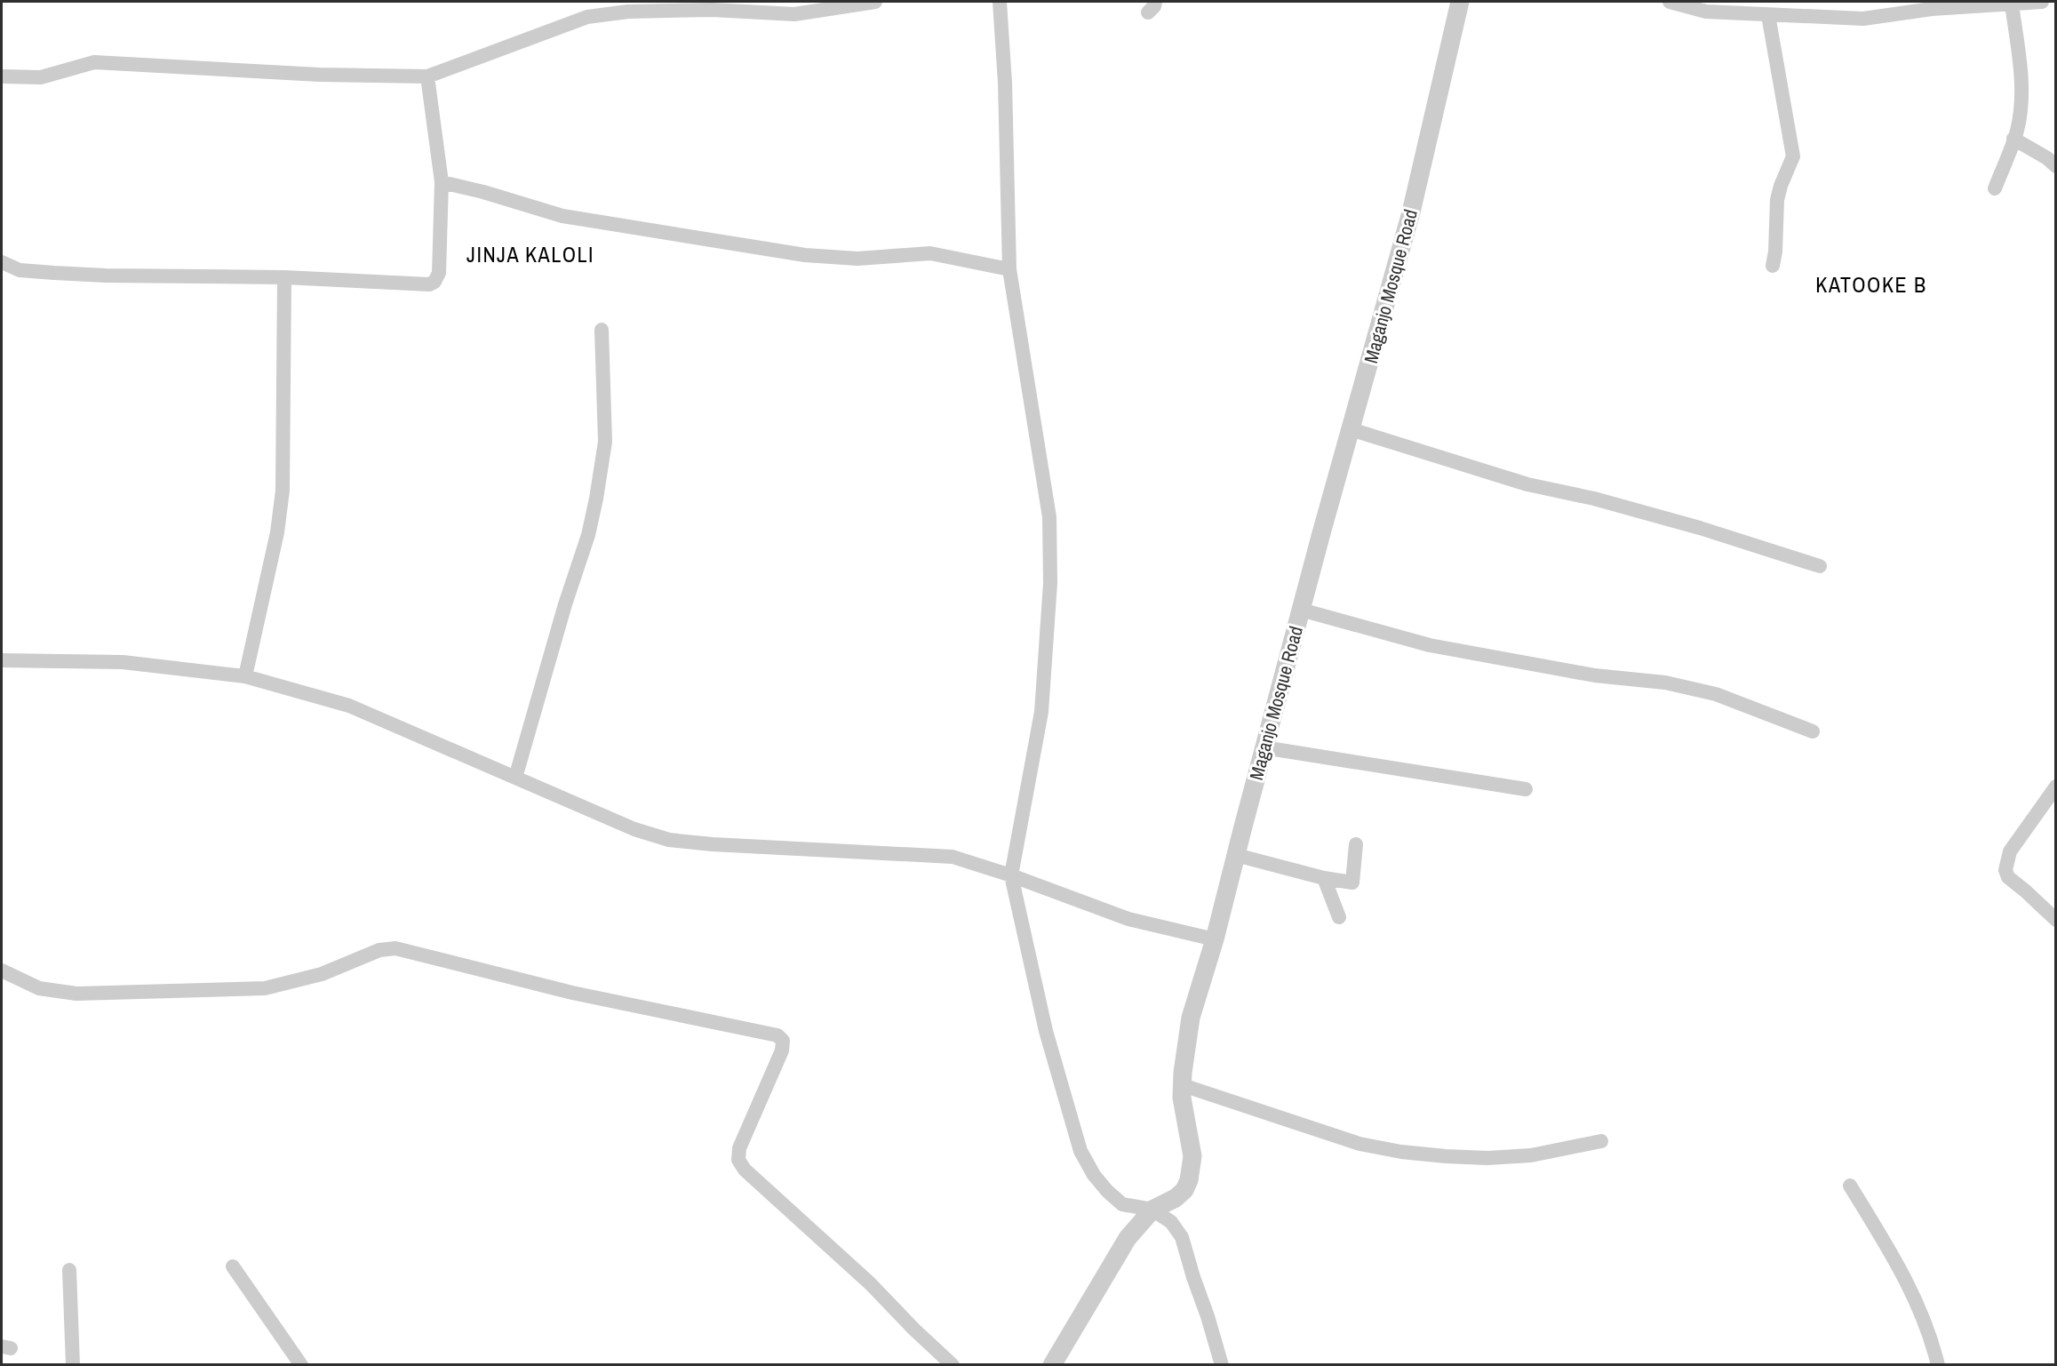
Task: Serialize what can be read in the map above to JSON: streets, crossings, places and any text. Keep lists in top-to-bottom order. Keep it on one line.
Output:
{"streets":{"street":["Maganjo Mosque Road"]},"districts":["JINJA KALOLI","KATOOKE B"]}
